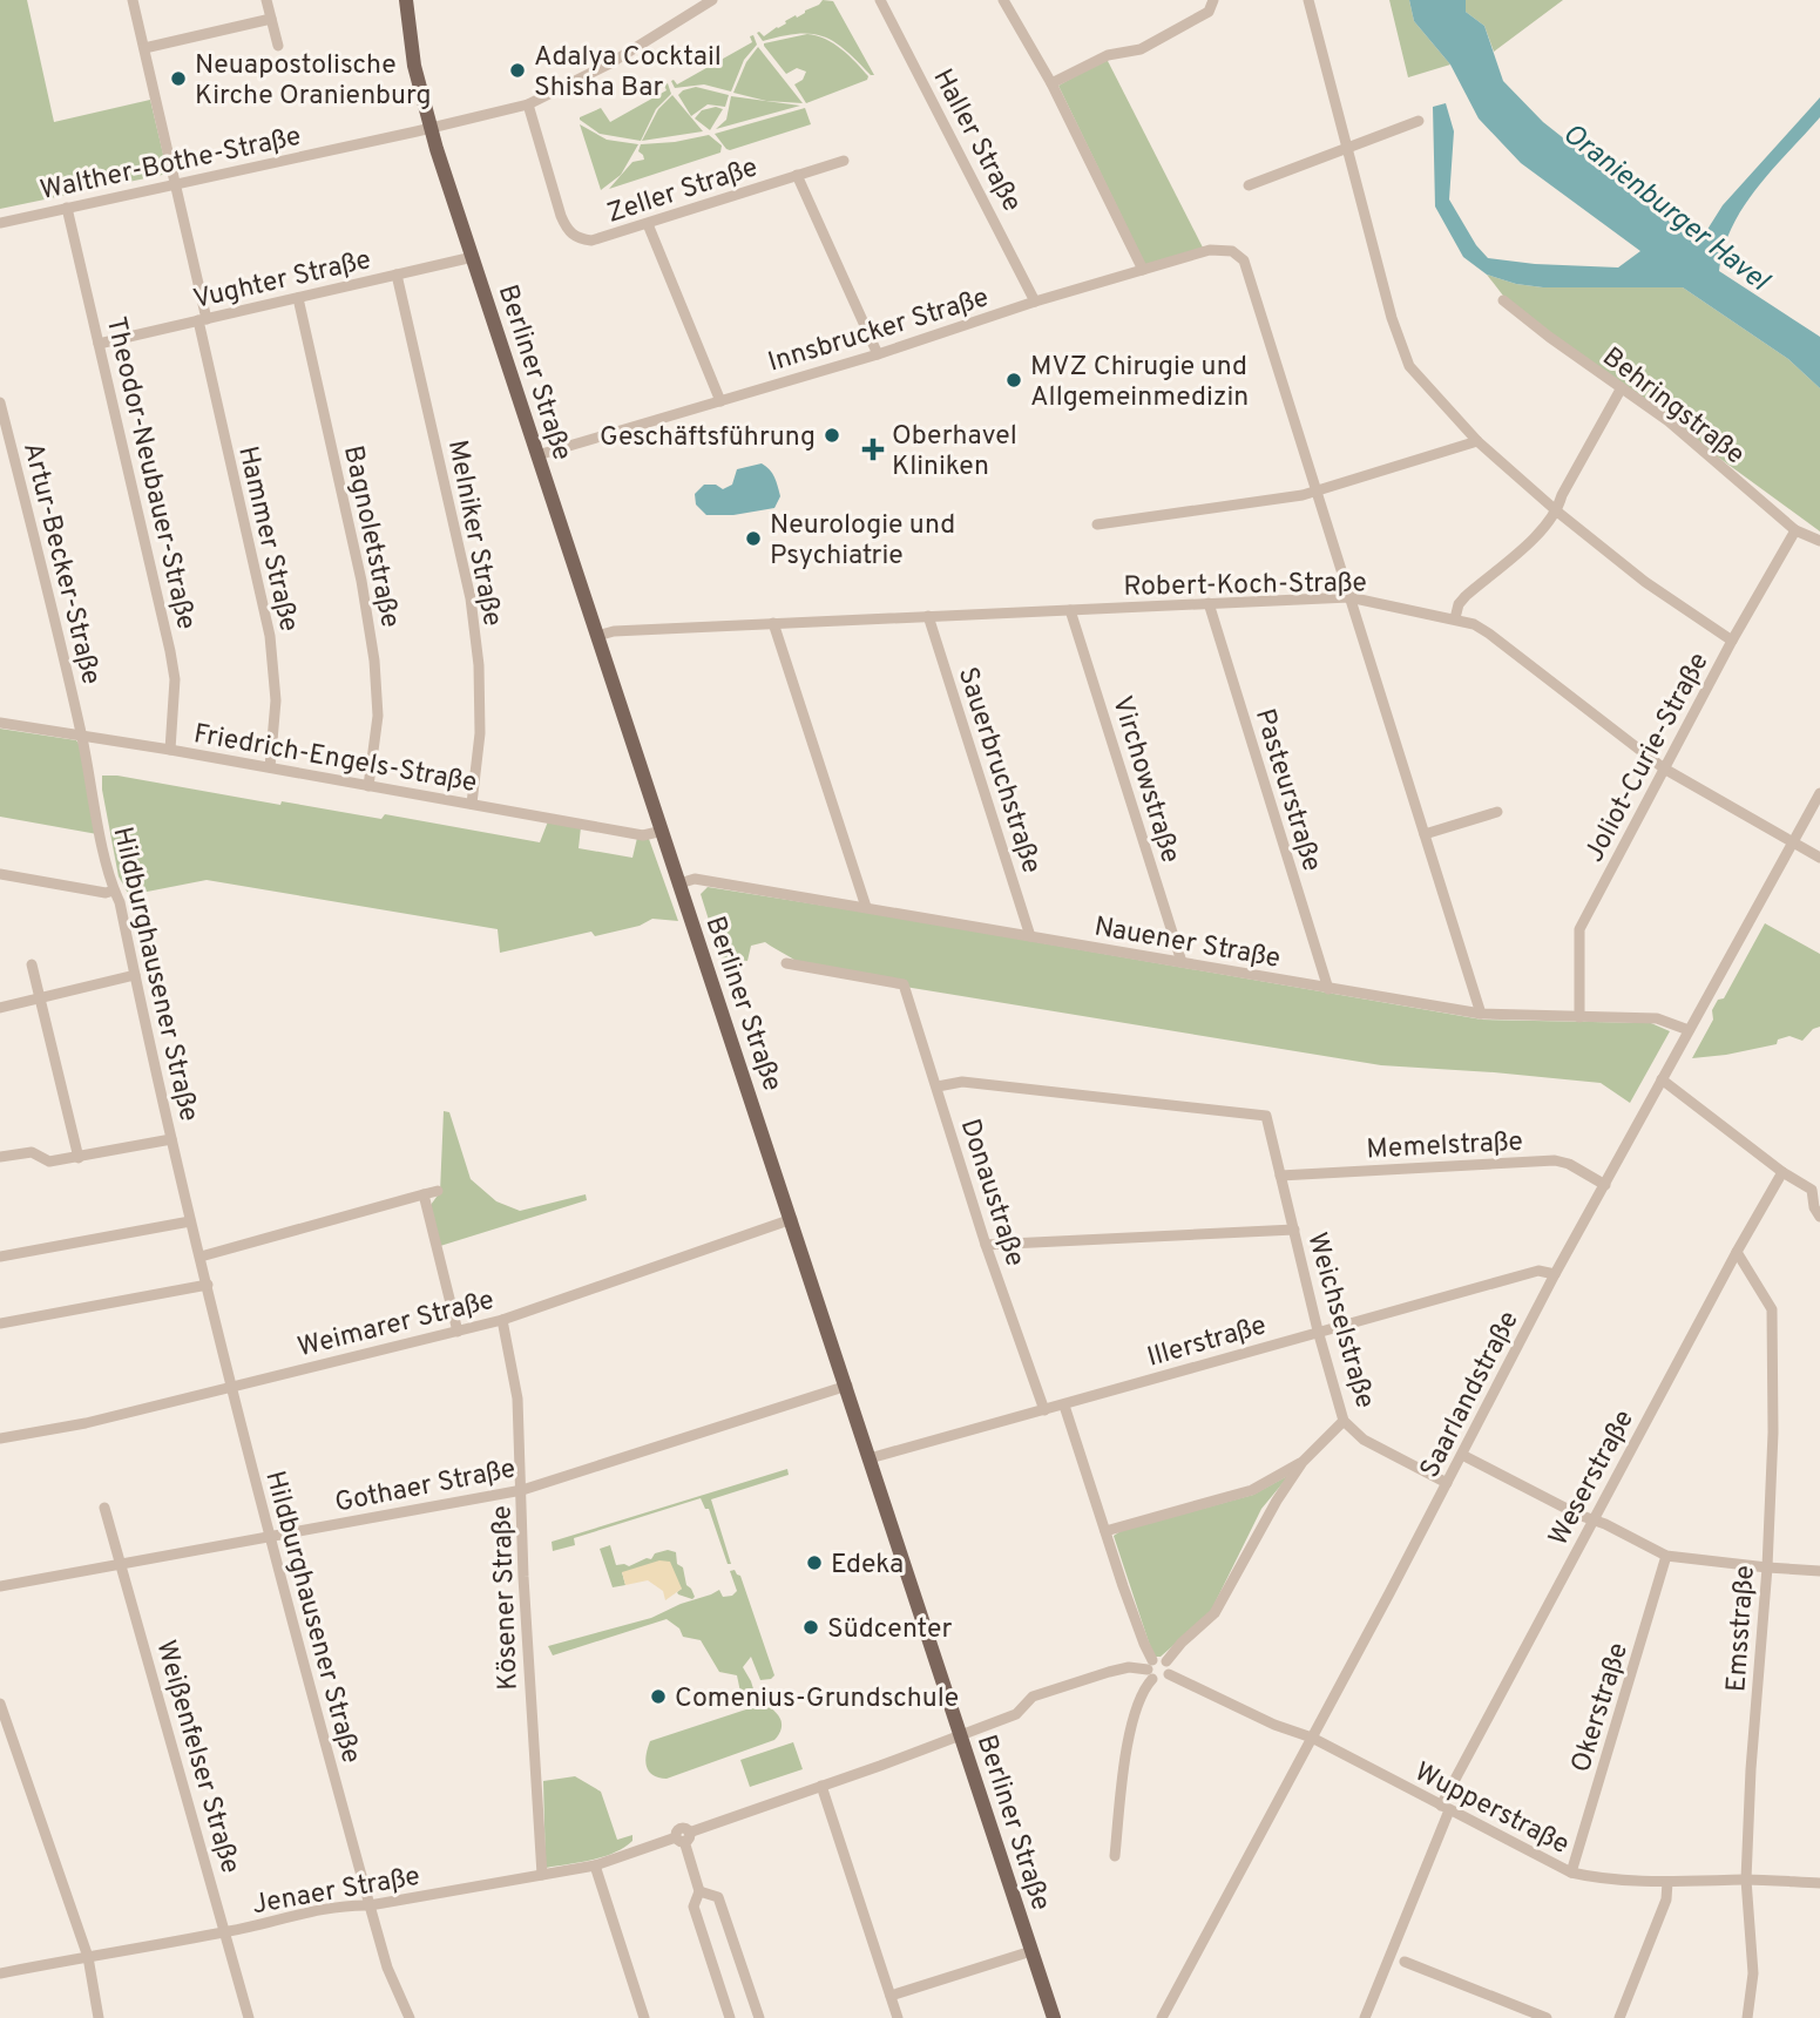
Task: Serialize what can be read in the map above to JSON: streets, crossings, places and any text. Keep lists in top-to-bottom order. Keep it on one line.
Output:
{"streets":{"main road":["Berliner Straße"],"street":["Haller Straße","Walther-Bothe-Straße","Zeller Straße","Vughter Straße","Innsbrucker Straße","Behringstraße","Theodor-Neubauer-Straße","Melniker Straße","Bagnoletstraße","Hammer Straße","Artur-Becker-Straße","Robert-Koch-Straße","Friedrich-Engels-Straße","Joliot-Curie-Straße","Sauerbruchstraße","Virchowstraße","Pasteurstraße","Nauener Straße","Hildburghausener Straße","Memelstraße","Donaustraße","Weichselstraße","Weimarer Straße","Illerstraße","Saarlandstraße","Weserstraße","Gothaer Straße","Kösener Straße","Emsstraße","Okerstraße","Weißenfelser Straße","Wupperstraße","Jenaer Straße"]},"crossings":[["Haller Straße","Innsbrucker Straße"],["Walther-Bothe-Straße","Zeller Straße"],["Walther-Bothe-Straße","Berliner Straße"],["Walther-Bothe-Straße","Theodor-Neubauer-Straße"],["Walther-Bothe-Straße","Hammer Straße"],["Zeller Straße","Innsbrucker Straße"],["Vughter Straße","Berliner Straße"],["Vughter Straße","Theodor-Neubauer-Straße"],["Vughter Straße","Melniker Straße"],["Vughter Straße","Bagnoletstraße"],["Vughter Straße","Hammer Straße"],["Innsbrucker Straße","Berliner Straße"],["Berliner Straße","Robert-Koch-Straße"],["Berliner Straße","Friedrich-Engels-Straße"],["Berliner Straße","Nauener Straße"],["Berliner Straße","Weimarer Straße"],["Berliner Straße","Illerstraße"],["Berliner Straße","Gothaer Straße"],["Berliner Straße","Jenaer Straße"],["Behringstraße","Joliot-Curie-Straße"],["Theodor-Neubauer-Straße","Friedrich-Engels-Straße"],["Melniker Straße","Friedrich-Engels-Straße"],["Bagnoletstraße","Friedrich-Engels-Straße"],["Hammer Straße","Friedrich-Engels-Straße"],["Artur-Becker-Straße","Friedrich-Engels-Straße"],["Artur-Becker-Straße","Hildburghausener Straße"],["Robert-Koch-Straße","Joliot-Curie-Straße"],["Robert-Koch-Straße","Sauerbruchstraße"],["Robert-Koch-Straße","Virchowstraße"],["Robert-Koch-Straße","Pasteurstraße"],["Robert-Koch-Straße","Saarlandstraße"],["Friedrich-Engels-Straße","Hildburghausener Straße"],["Joliot-Curie-Straße","Nauener Straße"],["Sauerbruchstraße","Nauener Straße"],["Virchowstraße","Nauener Straße"],["Pasteurstraße","Nauener Straße"],["Nauener Straße","Saarlandstraße"],["Hildburghausener Straße","Weimarer Straße"],["Hildburghausener Straße","Gothaer Straße"],["Hildburghausener Straße","Jenaer Straße"],["Memelstraße","Weichselstraße"],["Memelstraße","Saarlandstraße"],["Donaustraße","Weichselstraße"],["Donaustraße","Illerstraße"],["Weichselstraße","Illerstraße"],["Weichselstraße","Saarlandstraße"],["Weimarer Straße","Kösener Straße"],["Illerstraße","Saarlandstraße"],["Saarlandstraße","Wupperstraße"],["Weserstraße","Emsstraße"],["Weserstraße","Wupperstraße"],["Gothaer Straße","Kösener Straße"],["Gothaer Straße","Weißenfelser Straße"],["Kösener Straße","Jenaer Straße"],["Emsstraße","Wupperstraße"],["Okerstraße","Wupperstraße"],["Weißenfelser Straße","Jenaer Straße"]],"water":["Oranienburger Havel"],"places":{"other":["Adalya Cocktail Shisha Bar","Neuapostolische Kirche Oranienburg","MVZ Chirugie und Allgemeinmedizin","Geschäftsführung","Neurologie und Psychiatrie","Edeka","Südcenter","Comenius-Grundschule"],"health":["Oberhavel Kliniken"]}}
